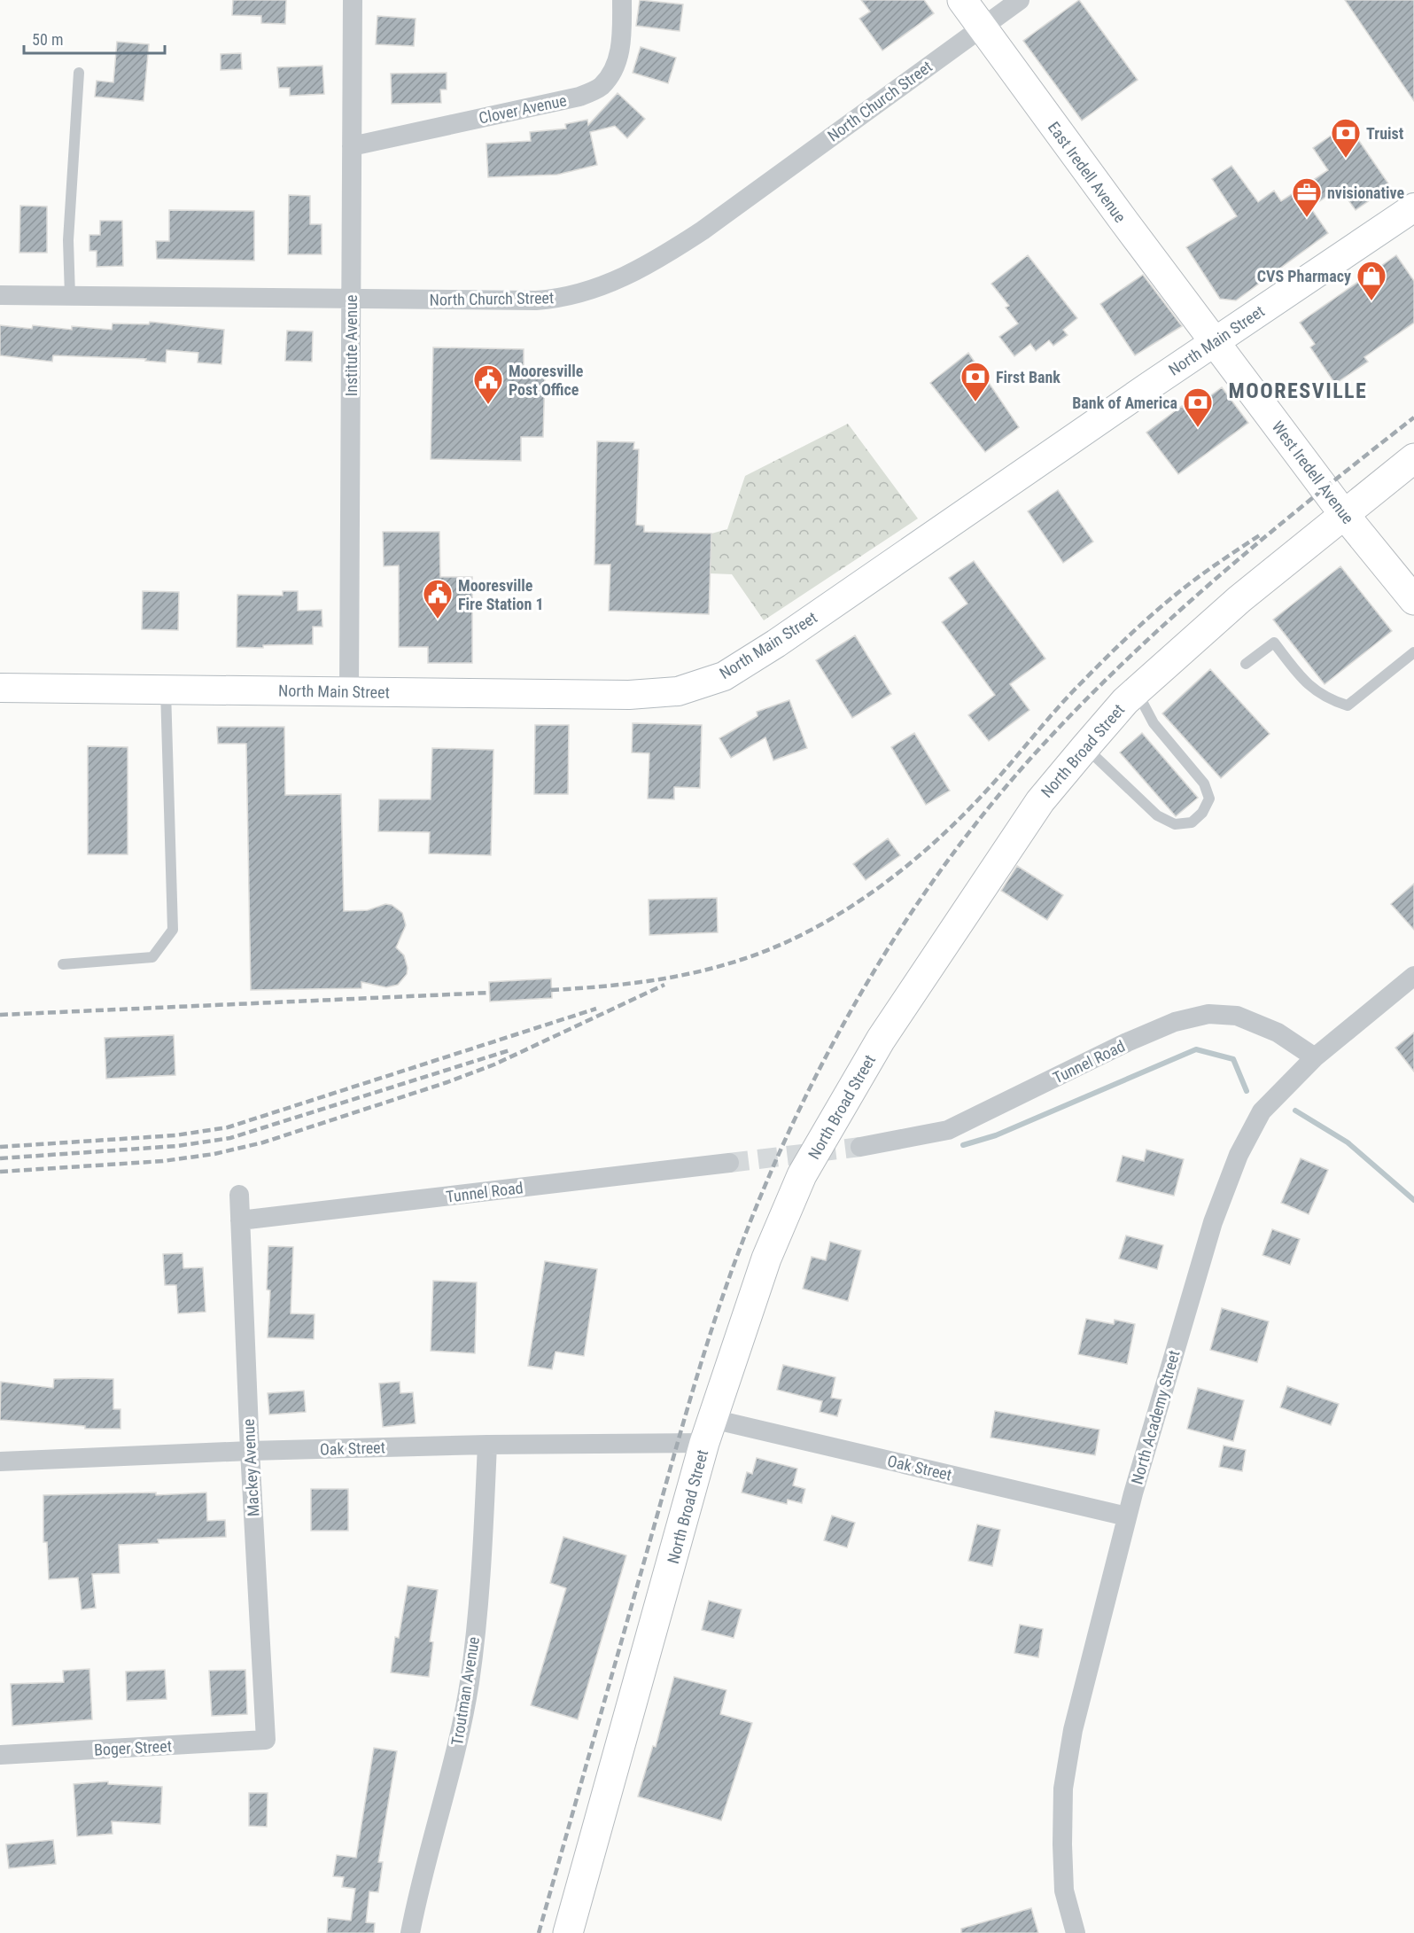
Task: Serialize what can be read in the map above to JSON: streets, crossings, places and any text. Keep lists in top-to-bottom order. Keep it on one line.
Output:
{"streets":{"main road":["East Iredell Avenue","North Main Street","West Iredell Avenue","North Broad Street"],"street":["North Church Street","Clover Avenue","Institute Avenue","Tunnel Road","North Academy Street","Oak Street","Mackey Avenue","Troutman Avenue","Boger Street"]},"crossings":[["North Church Street","East Iredell Avenue"],["North Church Street","Institute Avenue"],["Clover Avenue","Institute Avenue"],["East Iredell Avenue","North Main Street"],["East Iredell Avenue","West Iredell Avenue"],["North Main Street","Institute Avenue"],["North Main Street","West Iredell Avenue"],["West Iredell Avenue","North Broad Street"],["North Broad Street","Oak Street"],["Tunnel Road","North Academy Street"],["Tunnel Road","Mackey Avenue"],["North Academy Street","Oak Street"],["Oak Street","Mackey Avenue"],["Oak Street","Troutman Avenue"],["Mackey Avenue","Boger Street"]],"districts":["MOORESVILLE"],"places":{"bank":["Truist","First Bank","Bank of America"],"office":["nvisionative"],"shop":["CVS Pharmacy"],"public building":["Mooresville Post Office","Mooresville Fire Station 1"]},"scale_bar":"50 m"}
